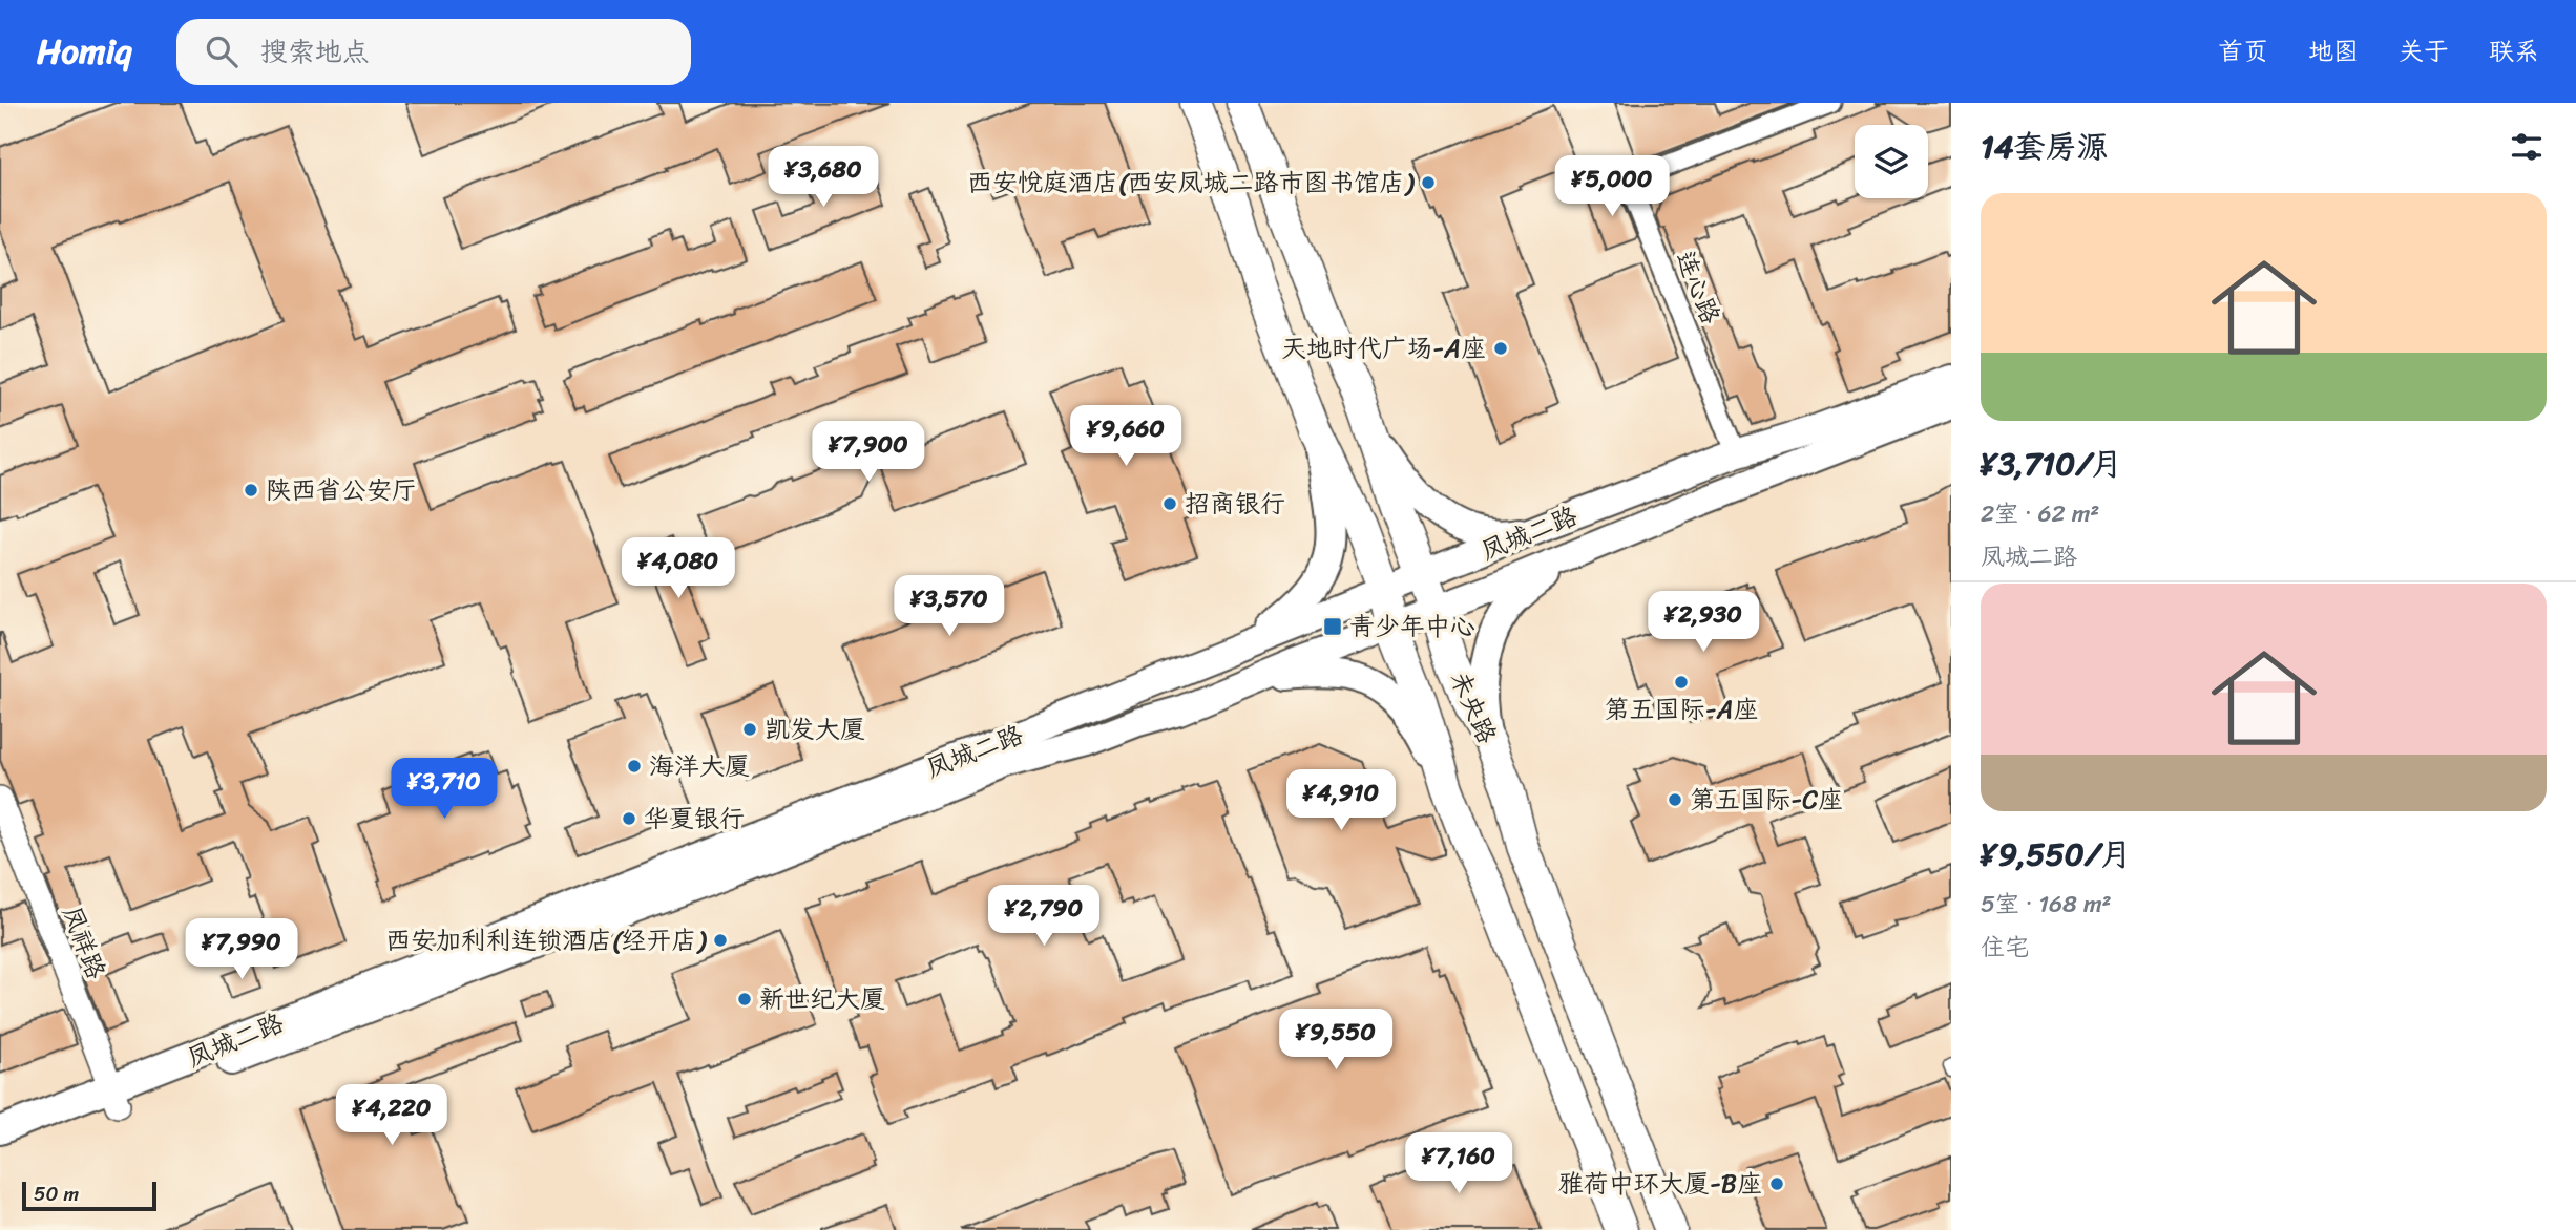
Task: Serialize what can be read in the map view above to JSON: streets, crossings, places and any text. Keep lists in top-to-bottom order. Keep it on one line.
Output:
{"streets":{"main road":["凤城二路","未央路"],"street":["连心路","凤祥路"]},"crossings":[["连心路","凤城二路"],["凤城二路","未央路"],["凤城二路","凤祥路"]],"places":{"other":["西安悦庭酒店(西安凤城二路市图书馆店)","天地时代广场-A座","陕西省公安厅","招商银行","第五国际-A座","凯发大厦","海洋大厦","第五国际-C座","华夏银行","西安加利利连锁酒店(经开店)","新世纪大厦","雅荷中环大厦-B座"],"transit":["青少年中心"]},"scale_bar":"50 m","page":{"header":"Homiq","search":"搜索地点","nav":["首页","地图","关于","联系"],"heading":"14套房源","price":["¥3,680","¥5,000","¥9,660","¥7,900","¥4,080","¥3,570","¥2,930","¥3,710","¥4,910","¥2,790","¥7,990","¥9,550","¥4,220","¥7,160"],"list":[{"name":"¥3,710/月","note":"2室 · 62 m² · 凤城二路"},{"name":"¥9,550/月","note":"5室 · 168 m² · 住宅"}],"scale":"50 m"}}
